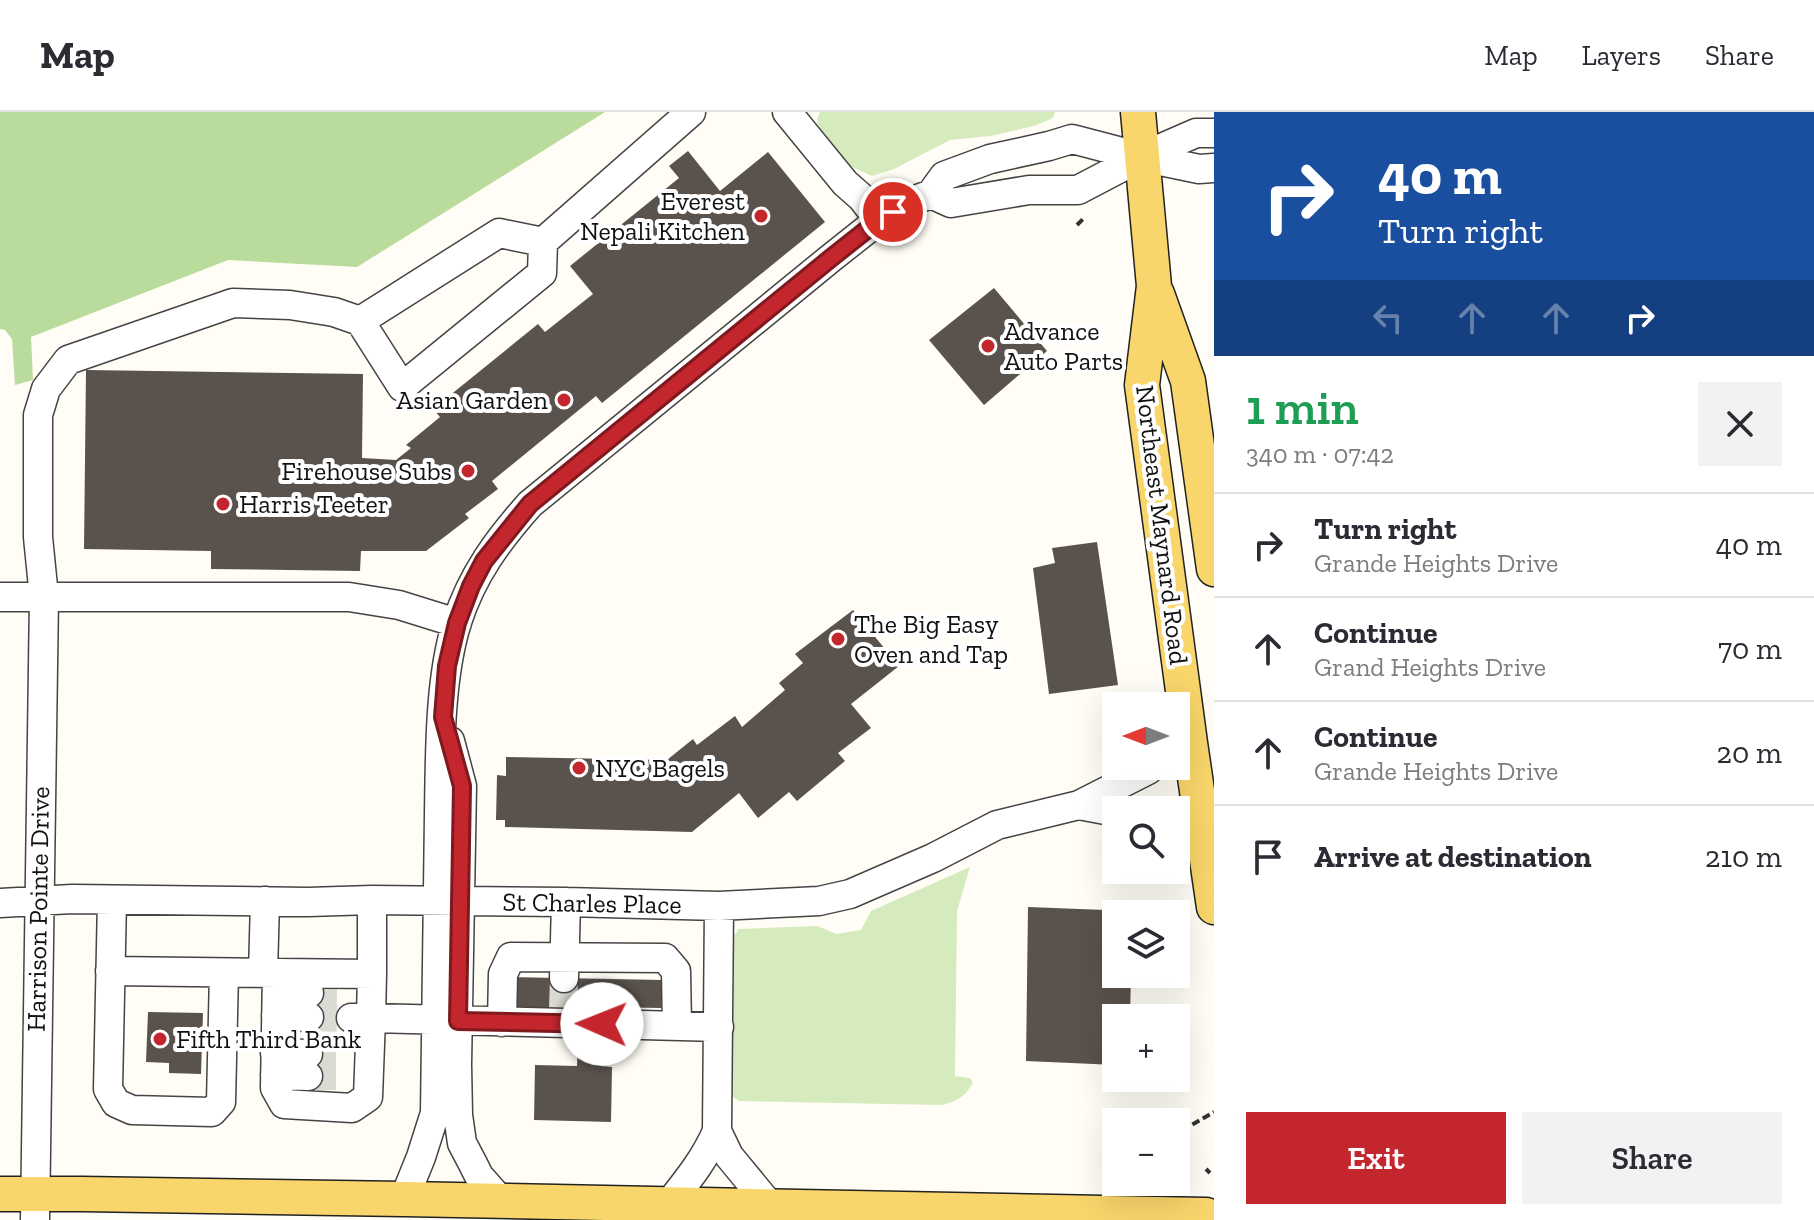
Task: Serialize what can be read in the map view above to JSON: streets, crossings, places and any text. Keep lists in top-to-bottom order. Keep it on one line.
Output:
{"streets":{"main road":["Northeast Maynard Road"],"street":["St Charles Place","Harrison Pointe Drive"]},"crossings":[["St Charles Place","Harrison Pointe Drive"]],"places":["Everest Nepali Kitchen","Advance Auto Parts","Asian Garden","Firehouse Subs","Harris Teeter","The Big Easy Oven and Tap","NYC Bagels","Fifth Third Bank"],"north":"left","page":{"header":"Map","nav":["Map","Layers","Share"],"turn":["40 m","Turn right"],"heading":["1 min","340 m · 07:42"],"list":[{"name":"Turn right","note":"Grande Heights Drive","value":"40 m"},{"name":"Continue","note":"Grand Heights Drive","value":"70 m"},{"name":"Continue","note":"Grande Heights Drive","value":"20 m"},{"name":"Arrive at destination","value":"210 m"}],"map_buttons":["+","−"],"buttons":["Exit","Share"]}}
